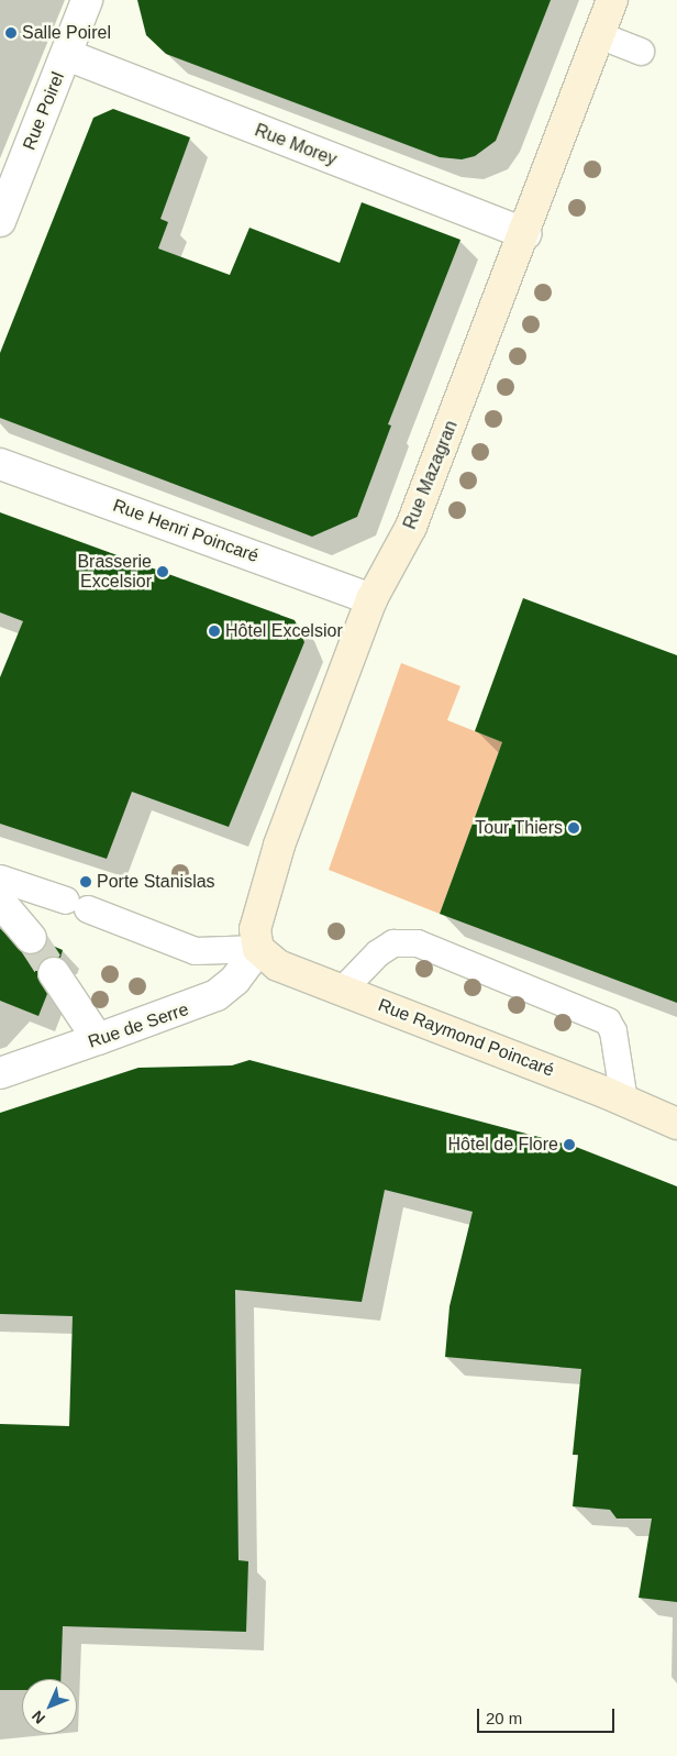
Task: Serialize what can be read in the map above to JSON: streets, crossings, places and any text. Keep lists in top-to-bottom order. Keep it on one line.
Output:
{"streets":{"main road":["Rue Mazagran","Rue Raymond Poincaré"],"street":["Rue Poirel","Rue Morey","Rue Henri Poincaré","Rue de Serre"]},"crossings":[["Rue Poirel","Rue Morey"],["Rue Morey","Rue Mazagran"],["Rue Mazagran","Rue Henri Poincaré"],["Rue Mazagran","Rue de Serre"],["Rue Mazagran","Rue Raymond Poincaré"],["Rue de Serre","Rue Raymond Poincaré"]],"places":["Salle Poirel","Brasserie Excelsior","Hôtel Excelsior","Tour Thiers","Porte Stanislas","Hôtel de Flore"],"scale_bar":"20 m","north":"bottom left"}
